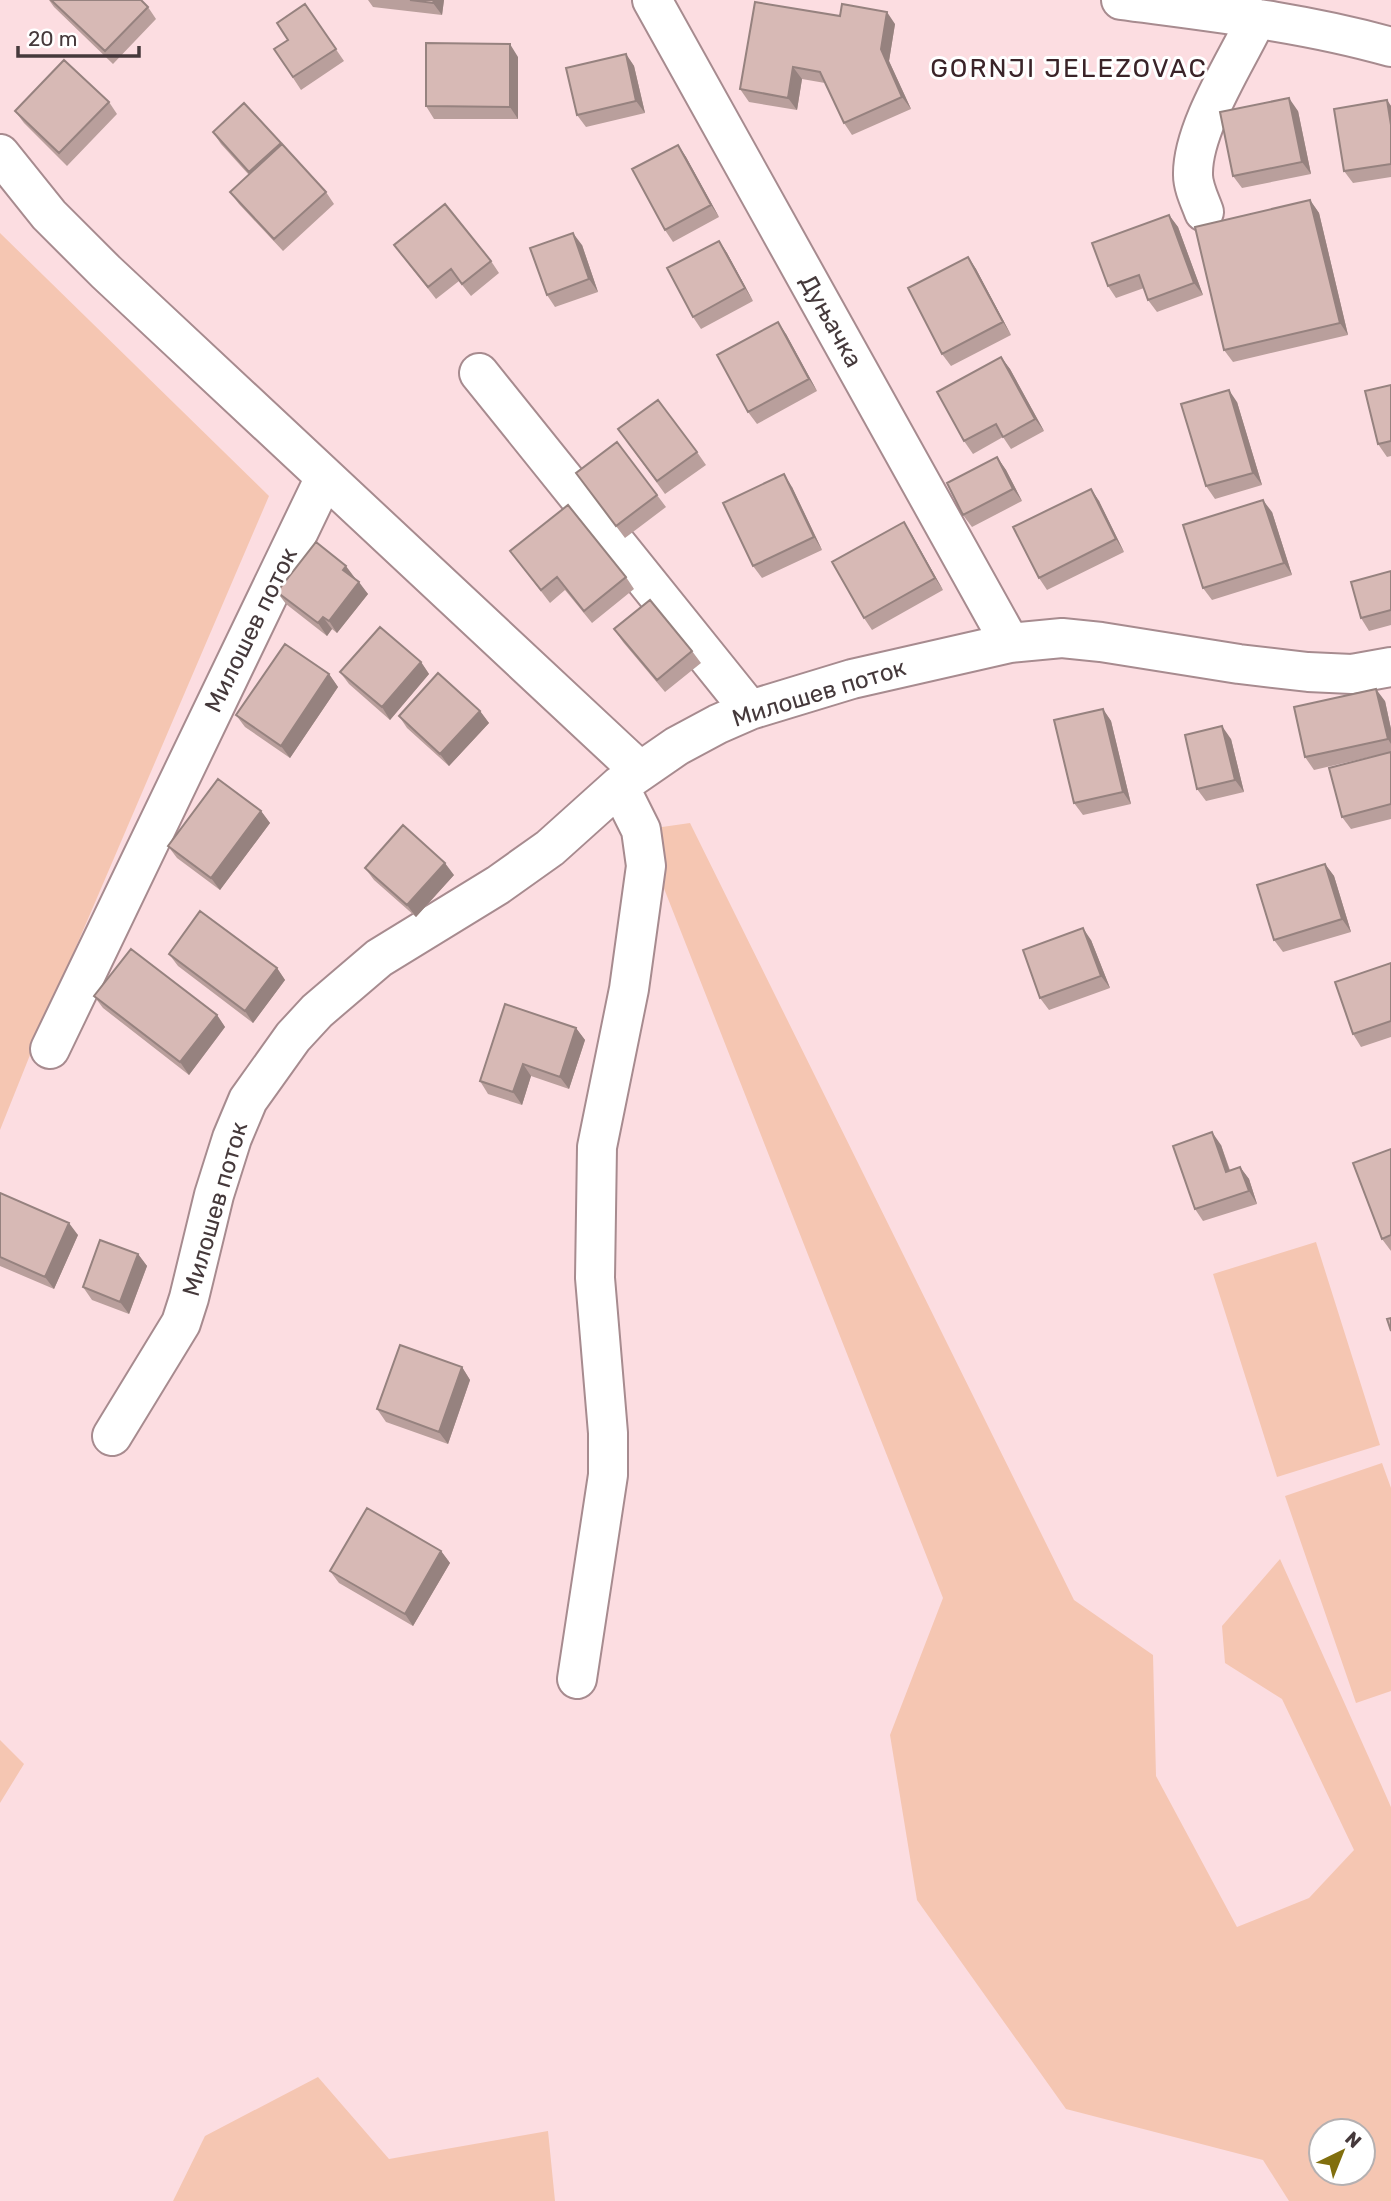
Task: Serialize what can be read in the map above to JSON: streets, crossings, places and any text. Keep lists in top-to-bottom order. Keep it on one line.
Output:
{"streets":{"street":["Дуњачка","Милошев поток"]},"crossings":[["Дуњачка","Милошев поток"]],"districts":["GORNJI JELEZOVAC"],"scale_bar":"20 m","north":"top right"}
